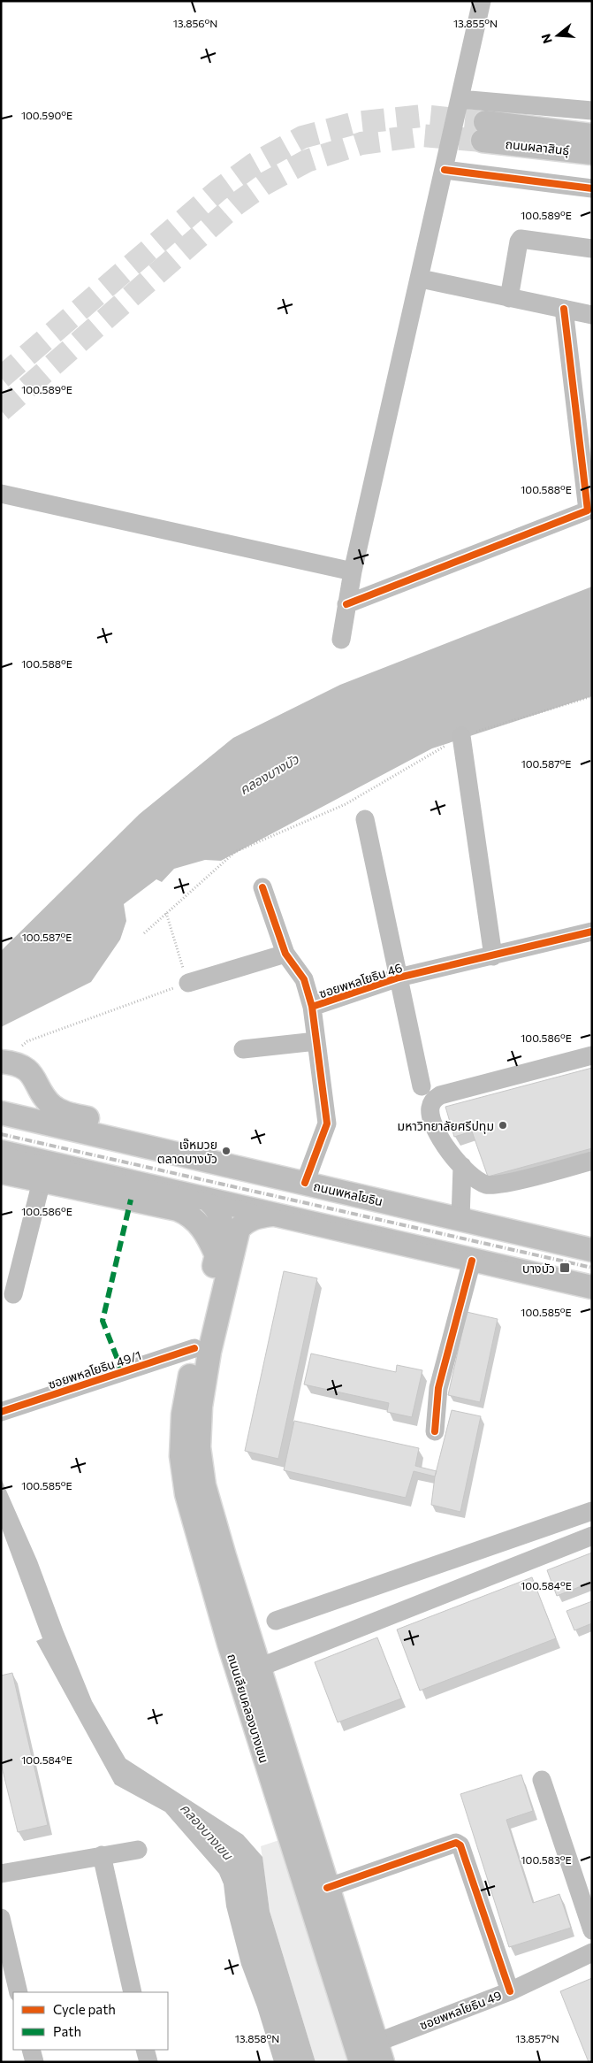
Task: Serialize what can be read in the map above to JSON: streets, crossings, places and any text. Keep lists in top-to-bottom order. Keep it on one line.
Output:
{"streets":{"main road":["ถนนผลาสินธุ์","ถนนพหลโยธิน","ถนนเลียบคลองบางเขน"],"street":["ซอยพหลโยธิน 46","ซอยพหลโยธิน 49/1","ซอยพหลโยธิน 49"]},"crossings":[["ซอยพหลโยธิน 46","ถนนพหลโยธิน"],["ซอยพหลโยธิน 49/1","ถนนเลียบคลองบางเขน"],["ถนนเลียบคลองบางเขน","ซอยพหลโยธิน 49"]],"water":["คลองบางบัว","คลองบางเขน"],"places":{"other":["มหาวิทยาลัยศรีปทุม","เจ๊หมวย ตลาดบางบัว"],"transit":["บางบัว"]},"legend":["Cycle path","Path"],"north":"left","coordinates":["13.856°N","13.855°N","100.590°E","100.589°E","100.588°E","100.587°E","100.586°E","100.585°E","100.584°E","100.583°E","13.858°N","13.857°N"]}
